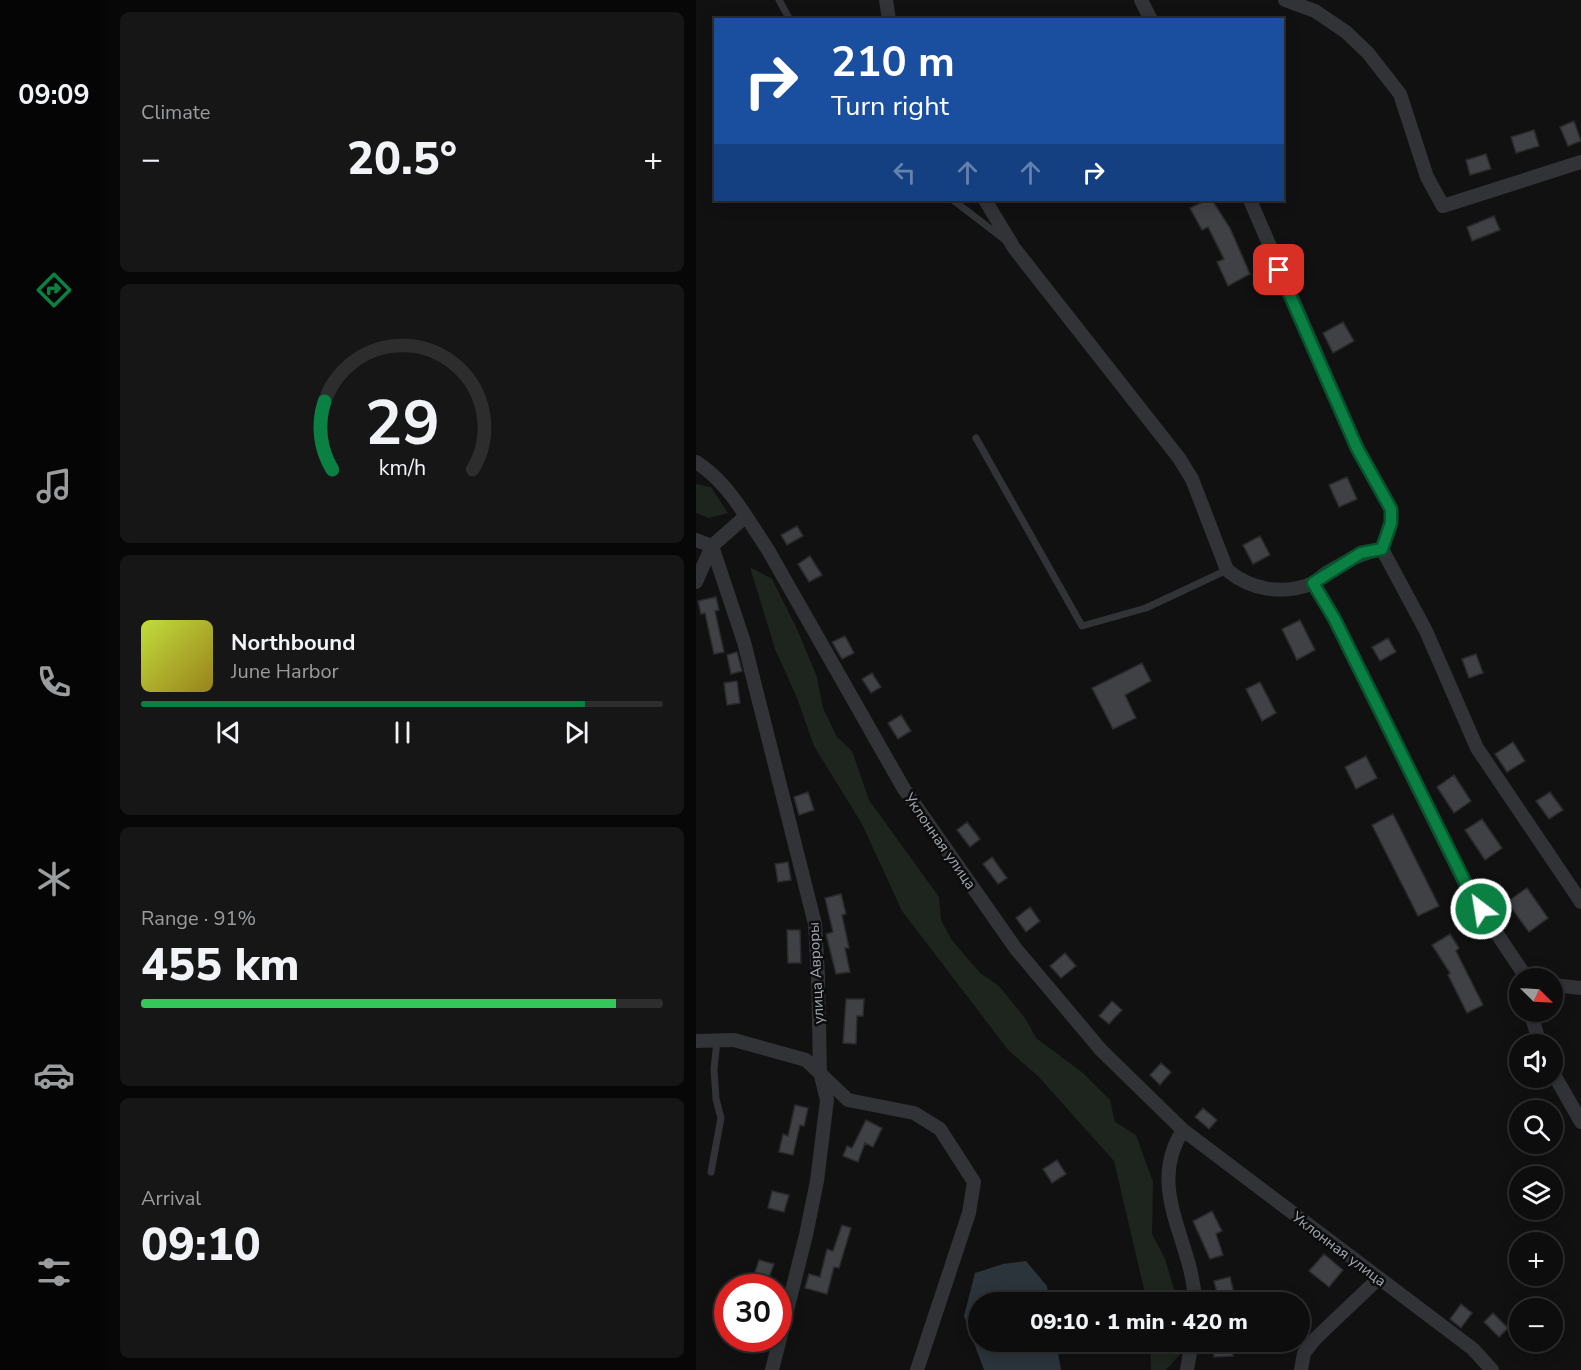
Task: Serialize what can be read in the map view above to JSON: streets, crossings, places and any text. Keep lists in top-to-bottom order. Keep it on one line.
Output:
{"streets":{"street":["Уклонная улица","улица Авроры"]},"north":"bottom right","page":{"tabs":"09:09","tile":["Climate",["Range · 91%","455 km"],["Arrival","09:10"]],"turn":["210 m","Turn right"],"heat":["−","20.5°","+"],"song":["Northbound","June Harbor"],"map_buttons":["+","−"],"limit":"30","trip":"09:10 · 1 min · 420 m","gauge":["29","km/h"]}}
